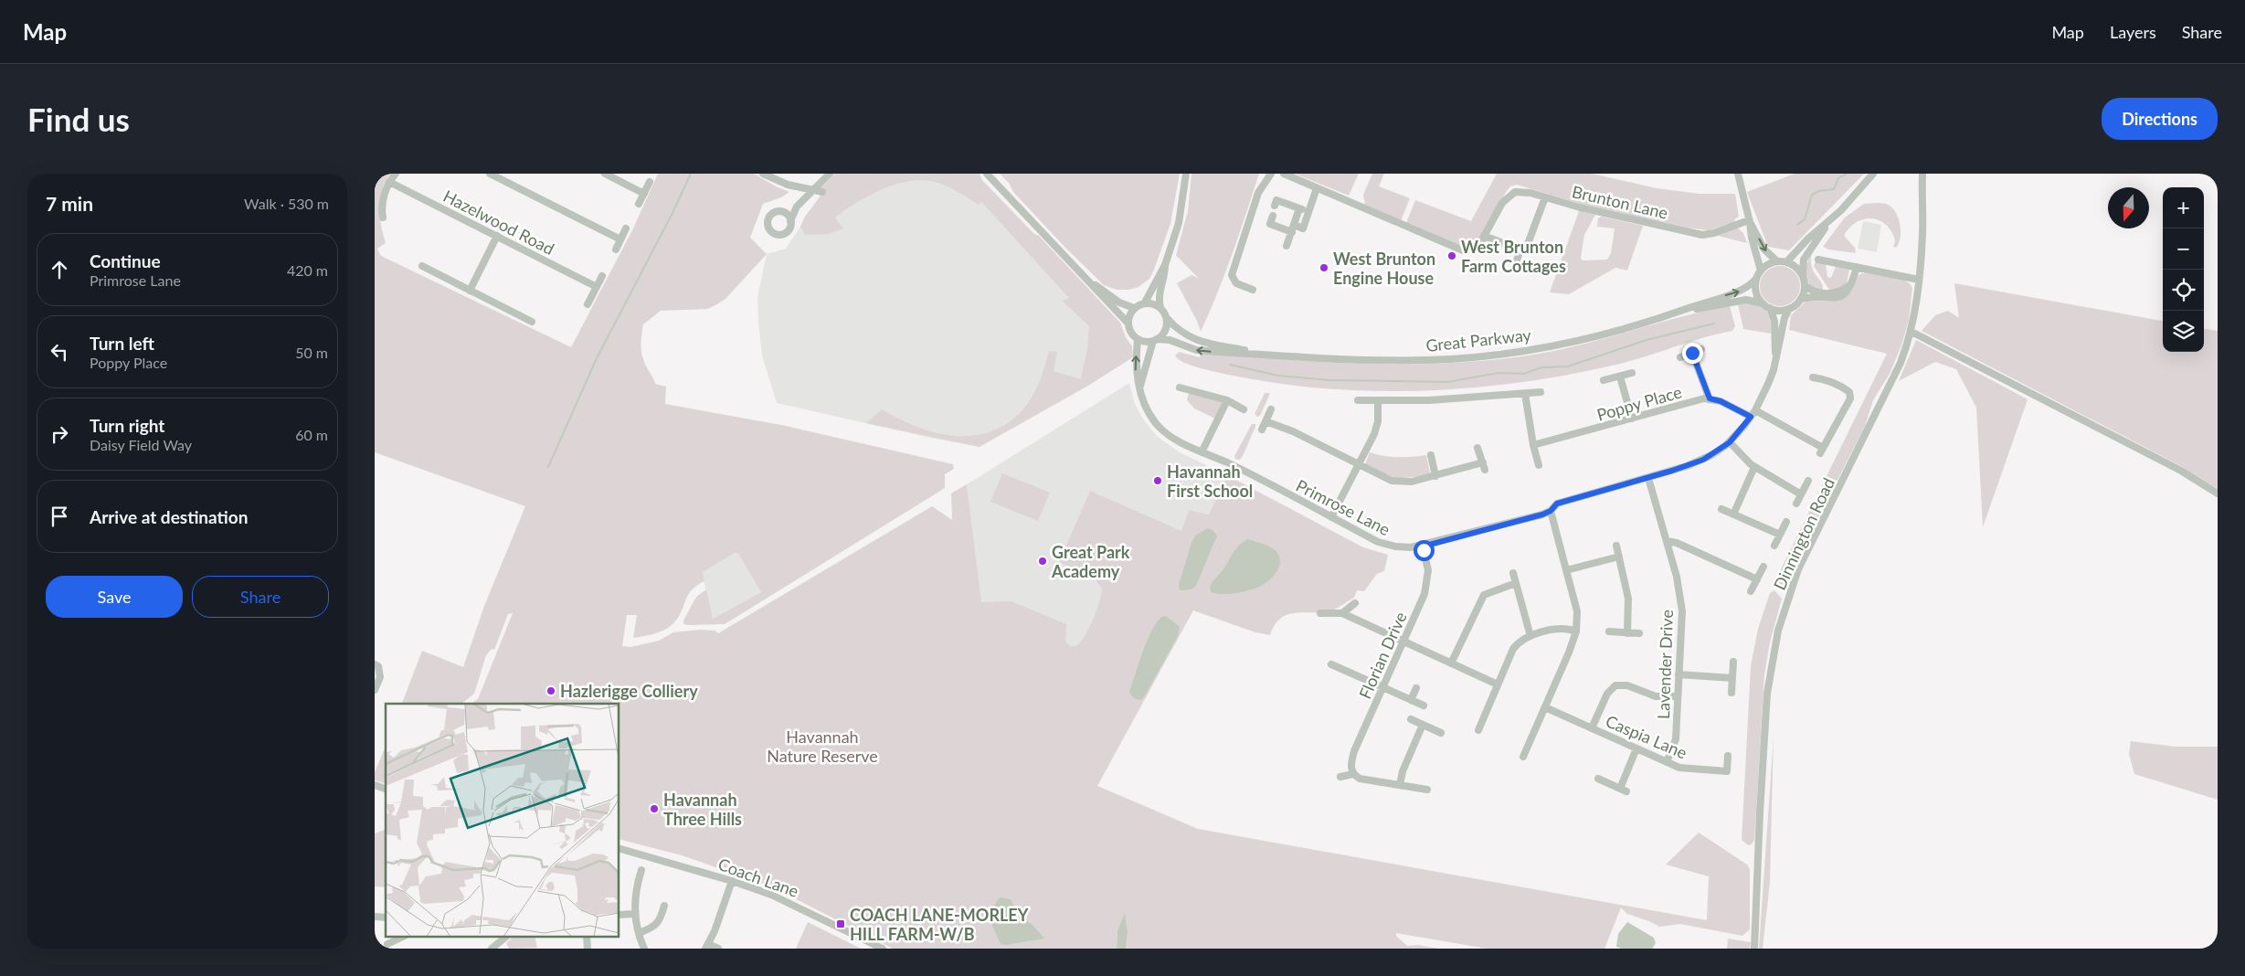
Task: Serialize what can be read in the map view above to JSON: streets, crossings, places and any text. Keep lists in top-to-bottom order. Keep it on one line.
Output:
{"streets":{"street":["Brunton Lane","Hazelwood Road","Great Parkway","Poppy Place","Primrose Lane","Dinnington Road","Florian Drive","Lavender Drive","Caspia Lane","Coach Lane"]},"crossings":[["Great Parkway","Primrose Lane"],["Primrose Lane","Florian Drive"],["Primrose Lane","Lavender Drive"],["Lavender Drive","Caspia Lane"]],"parks":["Havannah Nature Reserve"],"places":{"other":["West Brunton Farm Cottages","West Brunton Engine House","Havannah First School","Great Park Academy","Hazlerigge Colliery","Havannah Three Hills"],"transit":["COACH LANE-MORLEY HILL FARM-W/B"]},"north":"bottom","page":{"header":"Map","nav":["Map","Layers","Share"],"buttons":["Directions",["Save","Share"]],"title":"Find us","heading":["7 min","Walk · 530 m"],"map_buttons":["+","−"],"list":[["Continue","Primrose Lane","420 m"],["Turn left","Poppy Place","50 m"],["Turn right","Daisy Field Way","60 m"],"Arrive at destination"]}}
